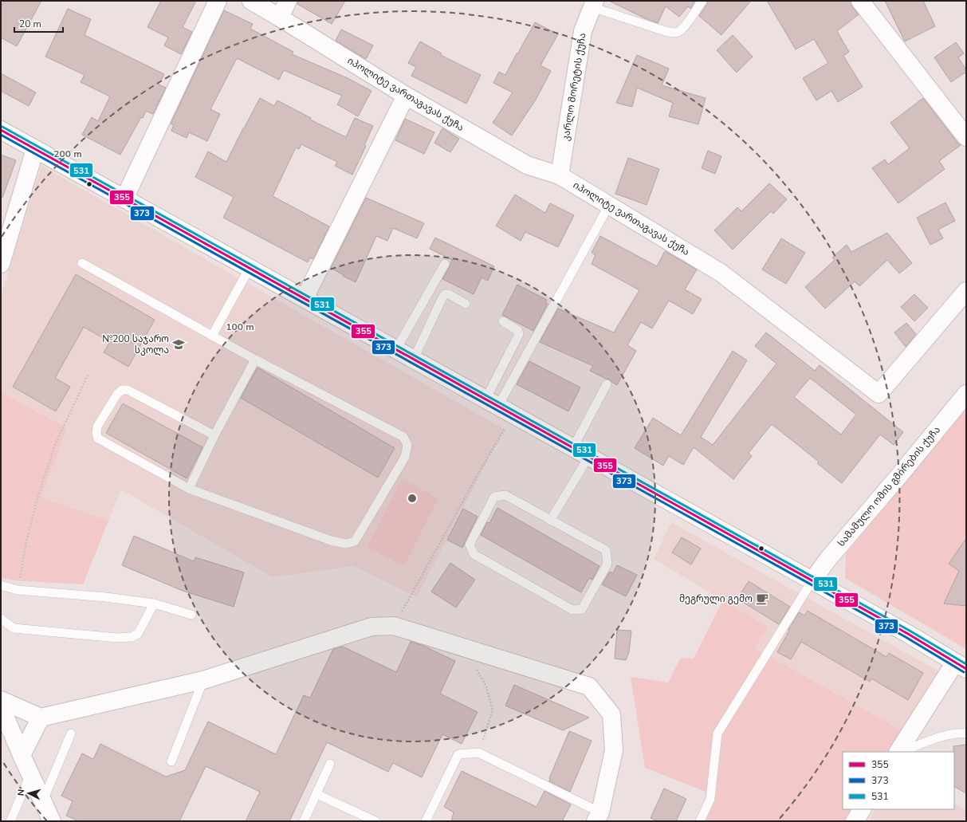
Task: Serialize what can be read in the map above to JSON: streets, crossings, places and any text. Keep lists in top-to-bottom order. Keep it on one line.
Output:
{"streets":{"street":["კარლო მორეტის ქუჩა","იპოლიტე ვართაგავას ქუჩა","სამამულო ომის გმირების ქუჩა"]},"crossings":[["კარლო მორეტის ქუჩა","იპოლიტე ვართაგავას ქუჩა"]],"places":{"school or university":["№200 საჯარო სკოლა"],"cafe":["მეგრული გემო"]},"lines":["transit line 531","transit line 355","transit line 373"],"legend":["355","373","531"],"scale_bar":"20 m","north":"left","rings":["200 m","100 m"]}
